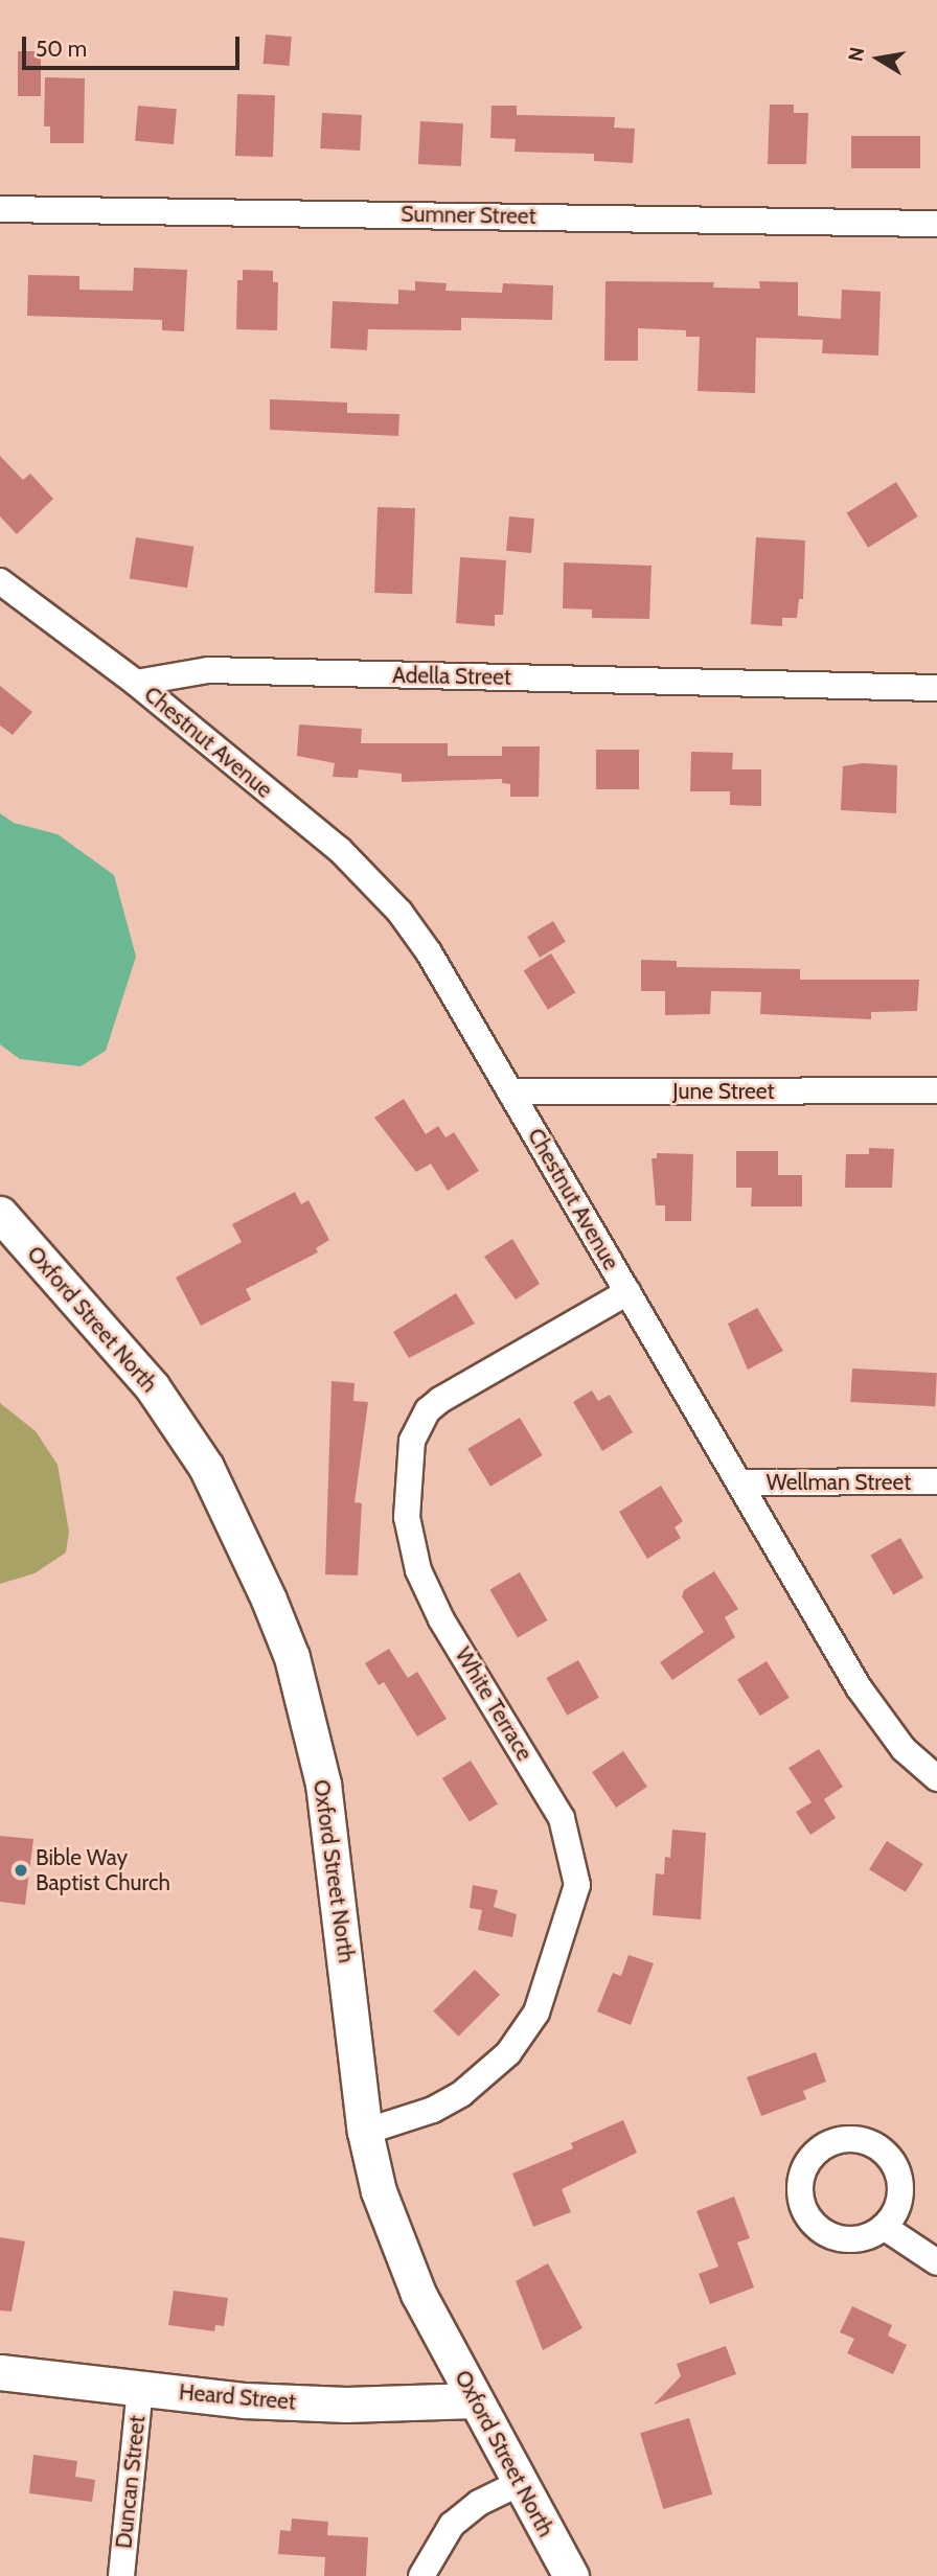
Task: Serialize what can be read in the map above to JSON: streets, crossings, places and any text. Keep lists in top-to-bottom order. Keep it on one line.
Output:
{"streets":{"street":["Sumner Street","Adella Street","Chestnut Avenue","June Street","Oxford Street North","Wellman Street","White Terrace","Heard Street","Duncan Street"]},"crossings":[["Adella Street","Chestnut Avenue"],["Chestnut Avenue","June Street"],["Chestnut Avenue","Wellman Street"],["Chestnut Avenue","White Terrace"],["Oxford Street North","White Terrace"],["Oxford Street North","Heard Street"],["Heard Street","Duncan Street"]],"places":["Bible Way Baptist Church"],"scale_bar":"50 m","north":"left"}
